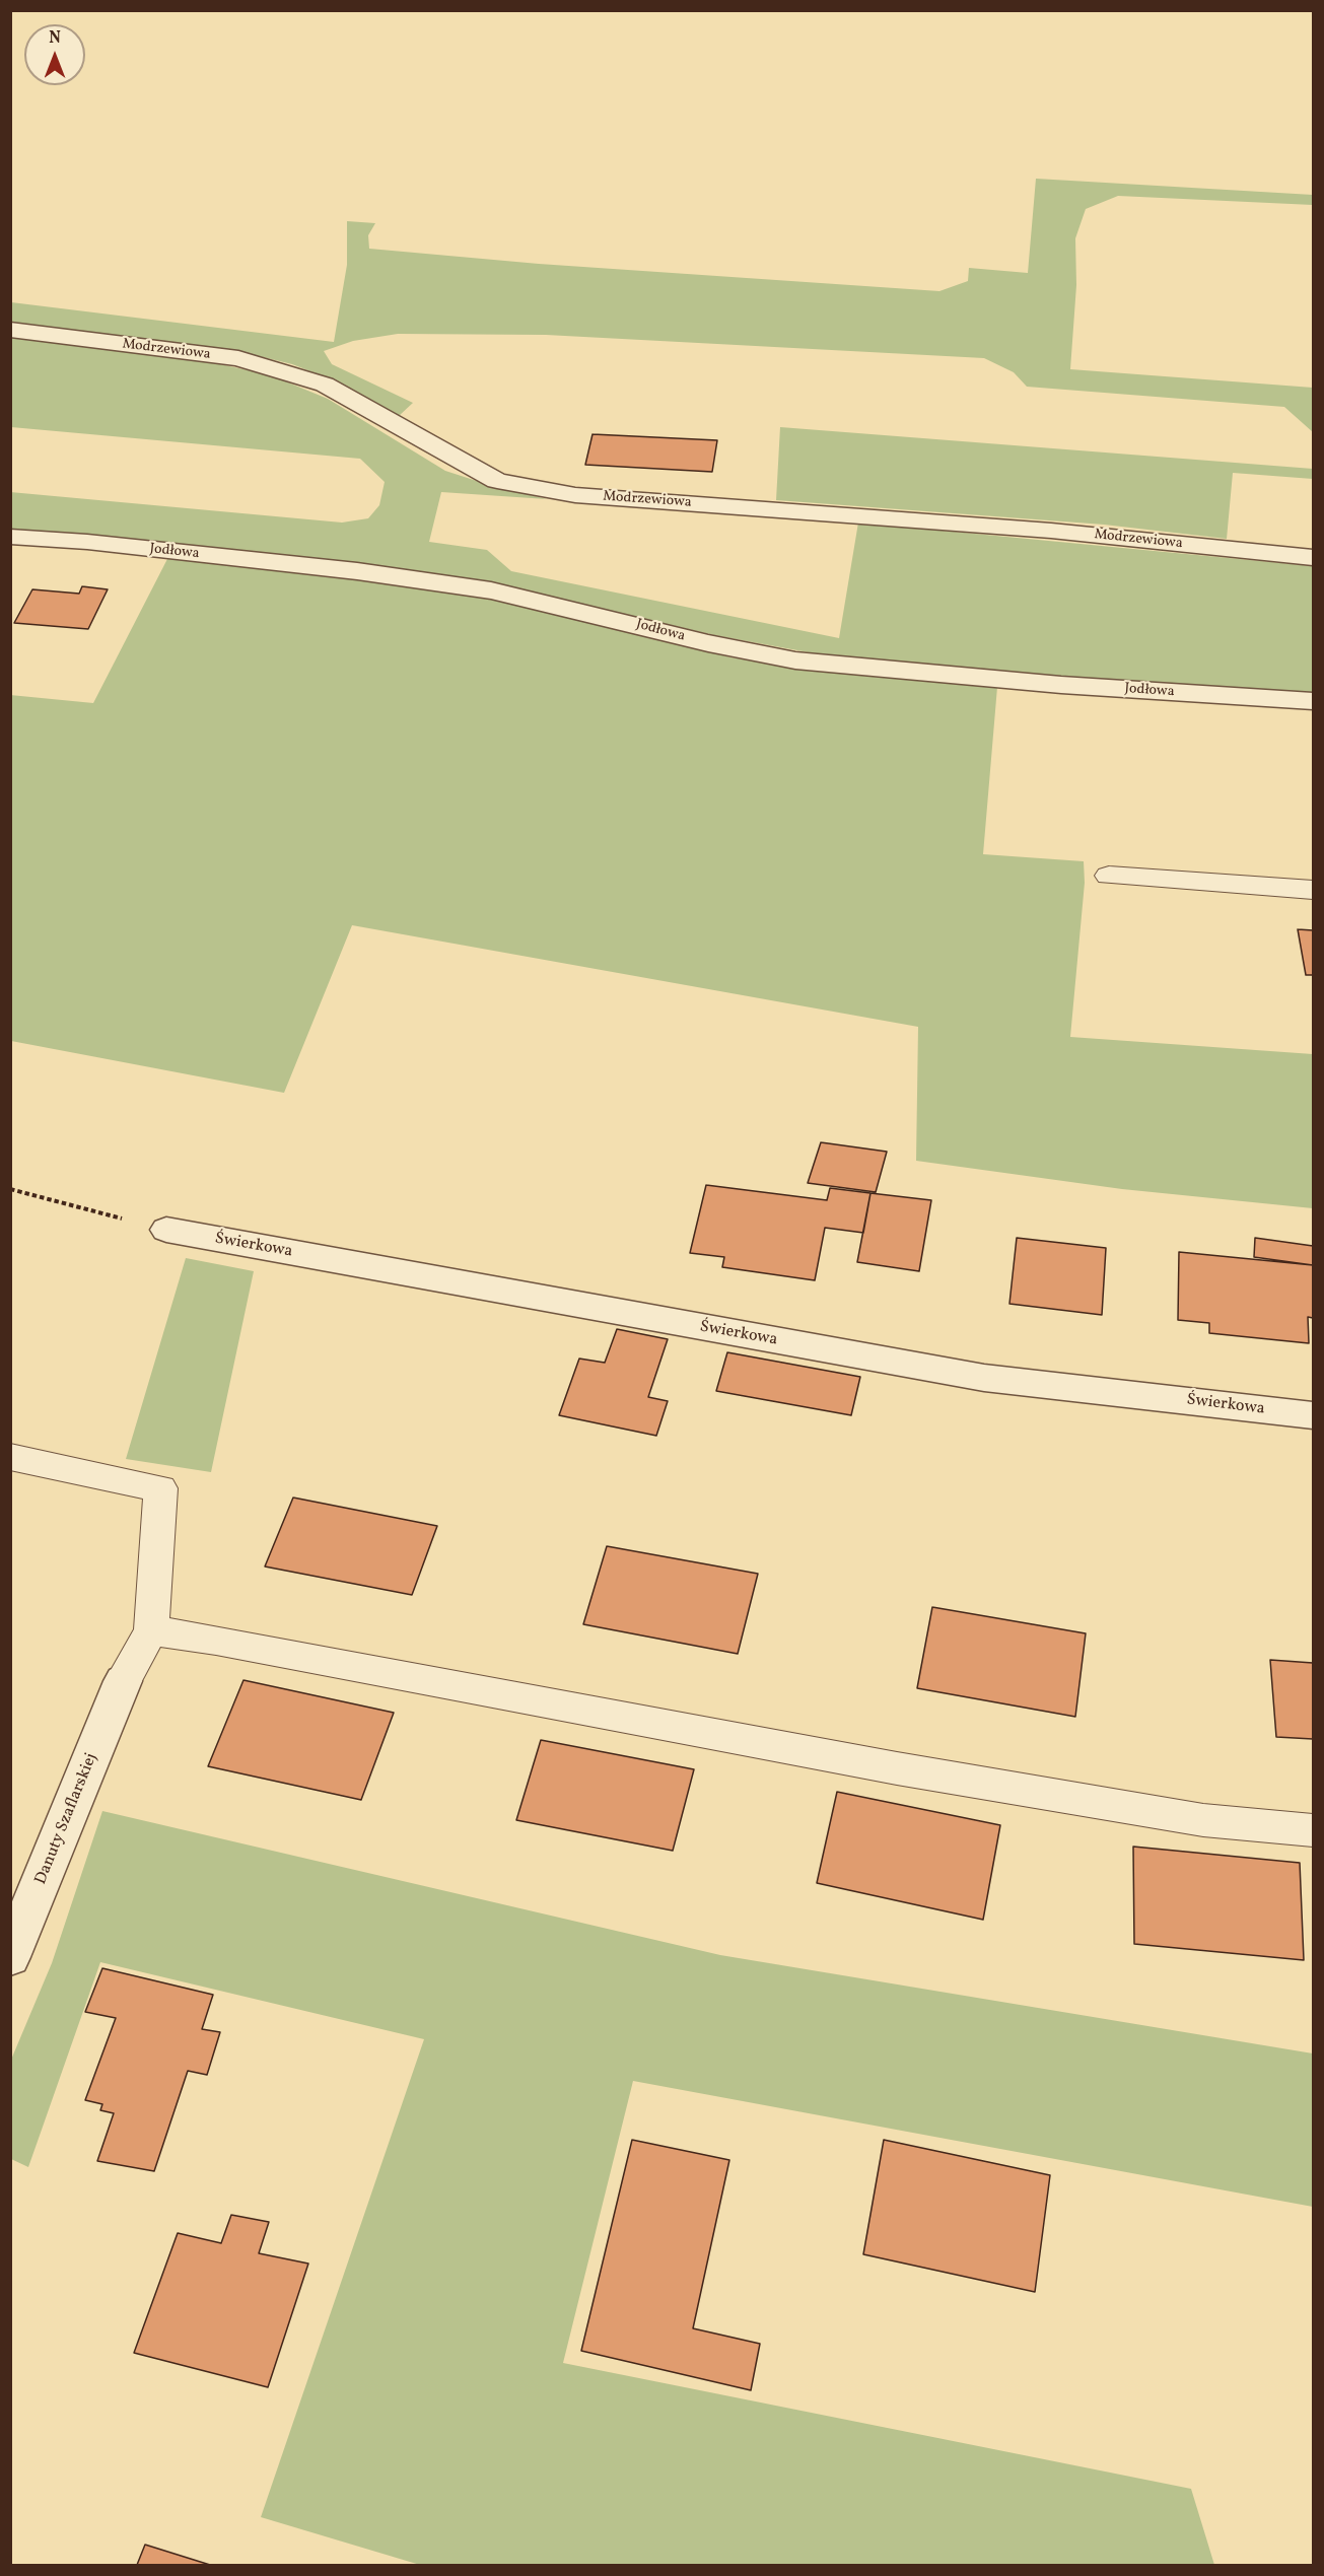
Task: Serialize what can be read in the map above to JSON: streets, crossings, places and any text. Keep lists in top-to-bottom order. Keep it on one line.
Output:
{"streets":{"street":["Modrzewiowa","Jodłowa","Świerkowa","Danuty Szaflarskiej"]},"north":"top"}
